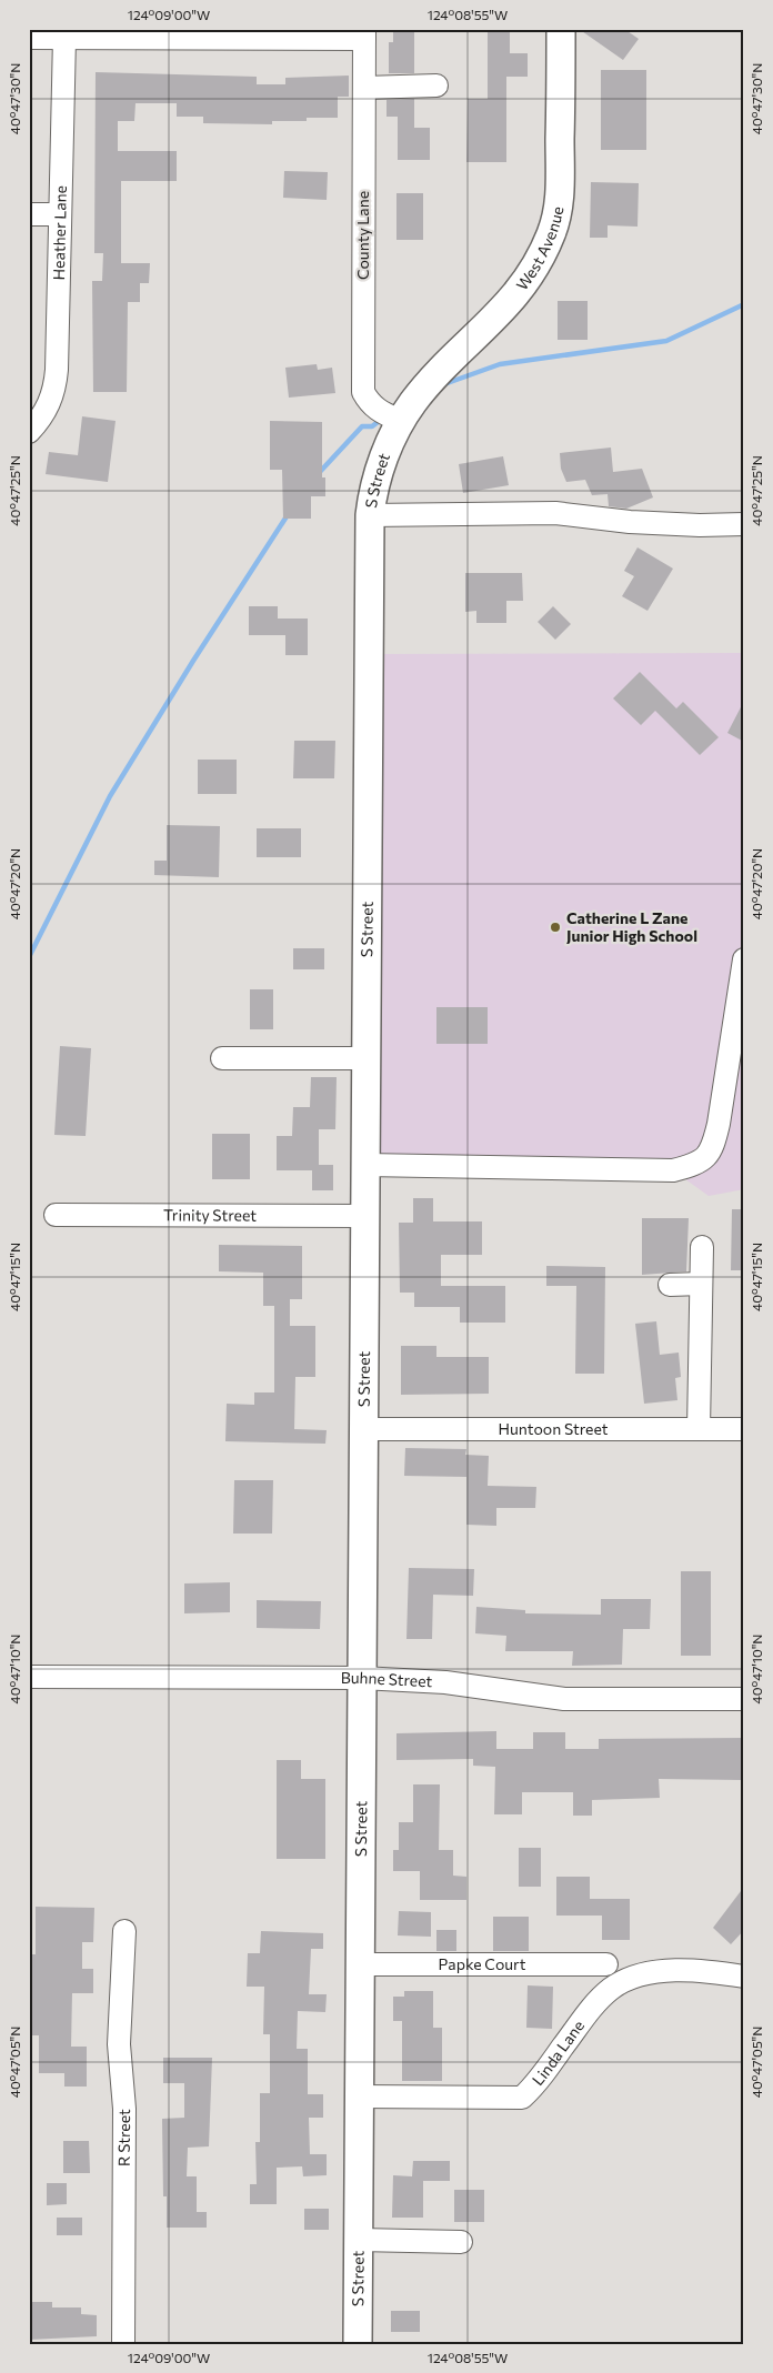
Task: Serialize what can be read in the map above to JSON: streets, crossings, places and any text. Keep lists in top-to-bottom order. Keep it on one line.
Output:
{"streets":{"main road":["West Avenue","S Street"],"street":["Heather Lane","County Lane","Trinity Street","Huntoon Street","Buhne Street","Papke Court","Linda Lane","R Street"]},"crossings":[["County Lane","West Avenue"],["County Lane","S Street"],["West Avenue","S Street"],["S Street","Trinity Street"],["S Street","Huntoon Street"],["S Street","Buhne Street"],["S Street","Papke Court"],["S Street","Linda Lane"]],"places":["Catherine L Zane Junior High School"],"coordinates":["124°09'00\"W","124°08'55\"W","40°47'30\"N","40°47'25\"N","40°47'20\"N","40°47'15\"N","40°47'10\"N","40°47'05\"N"]}
